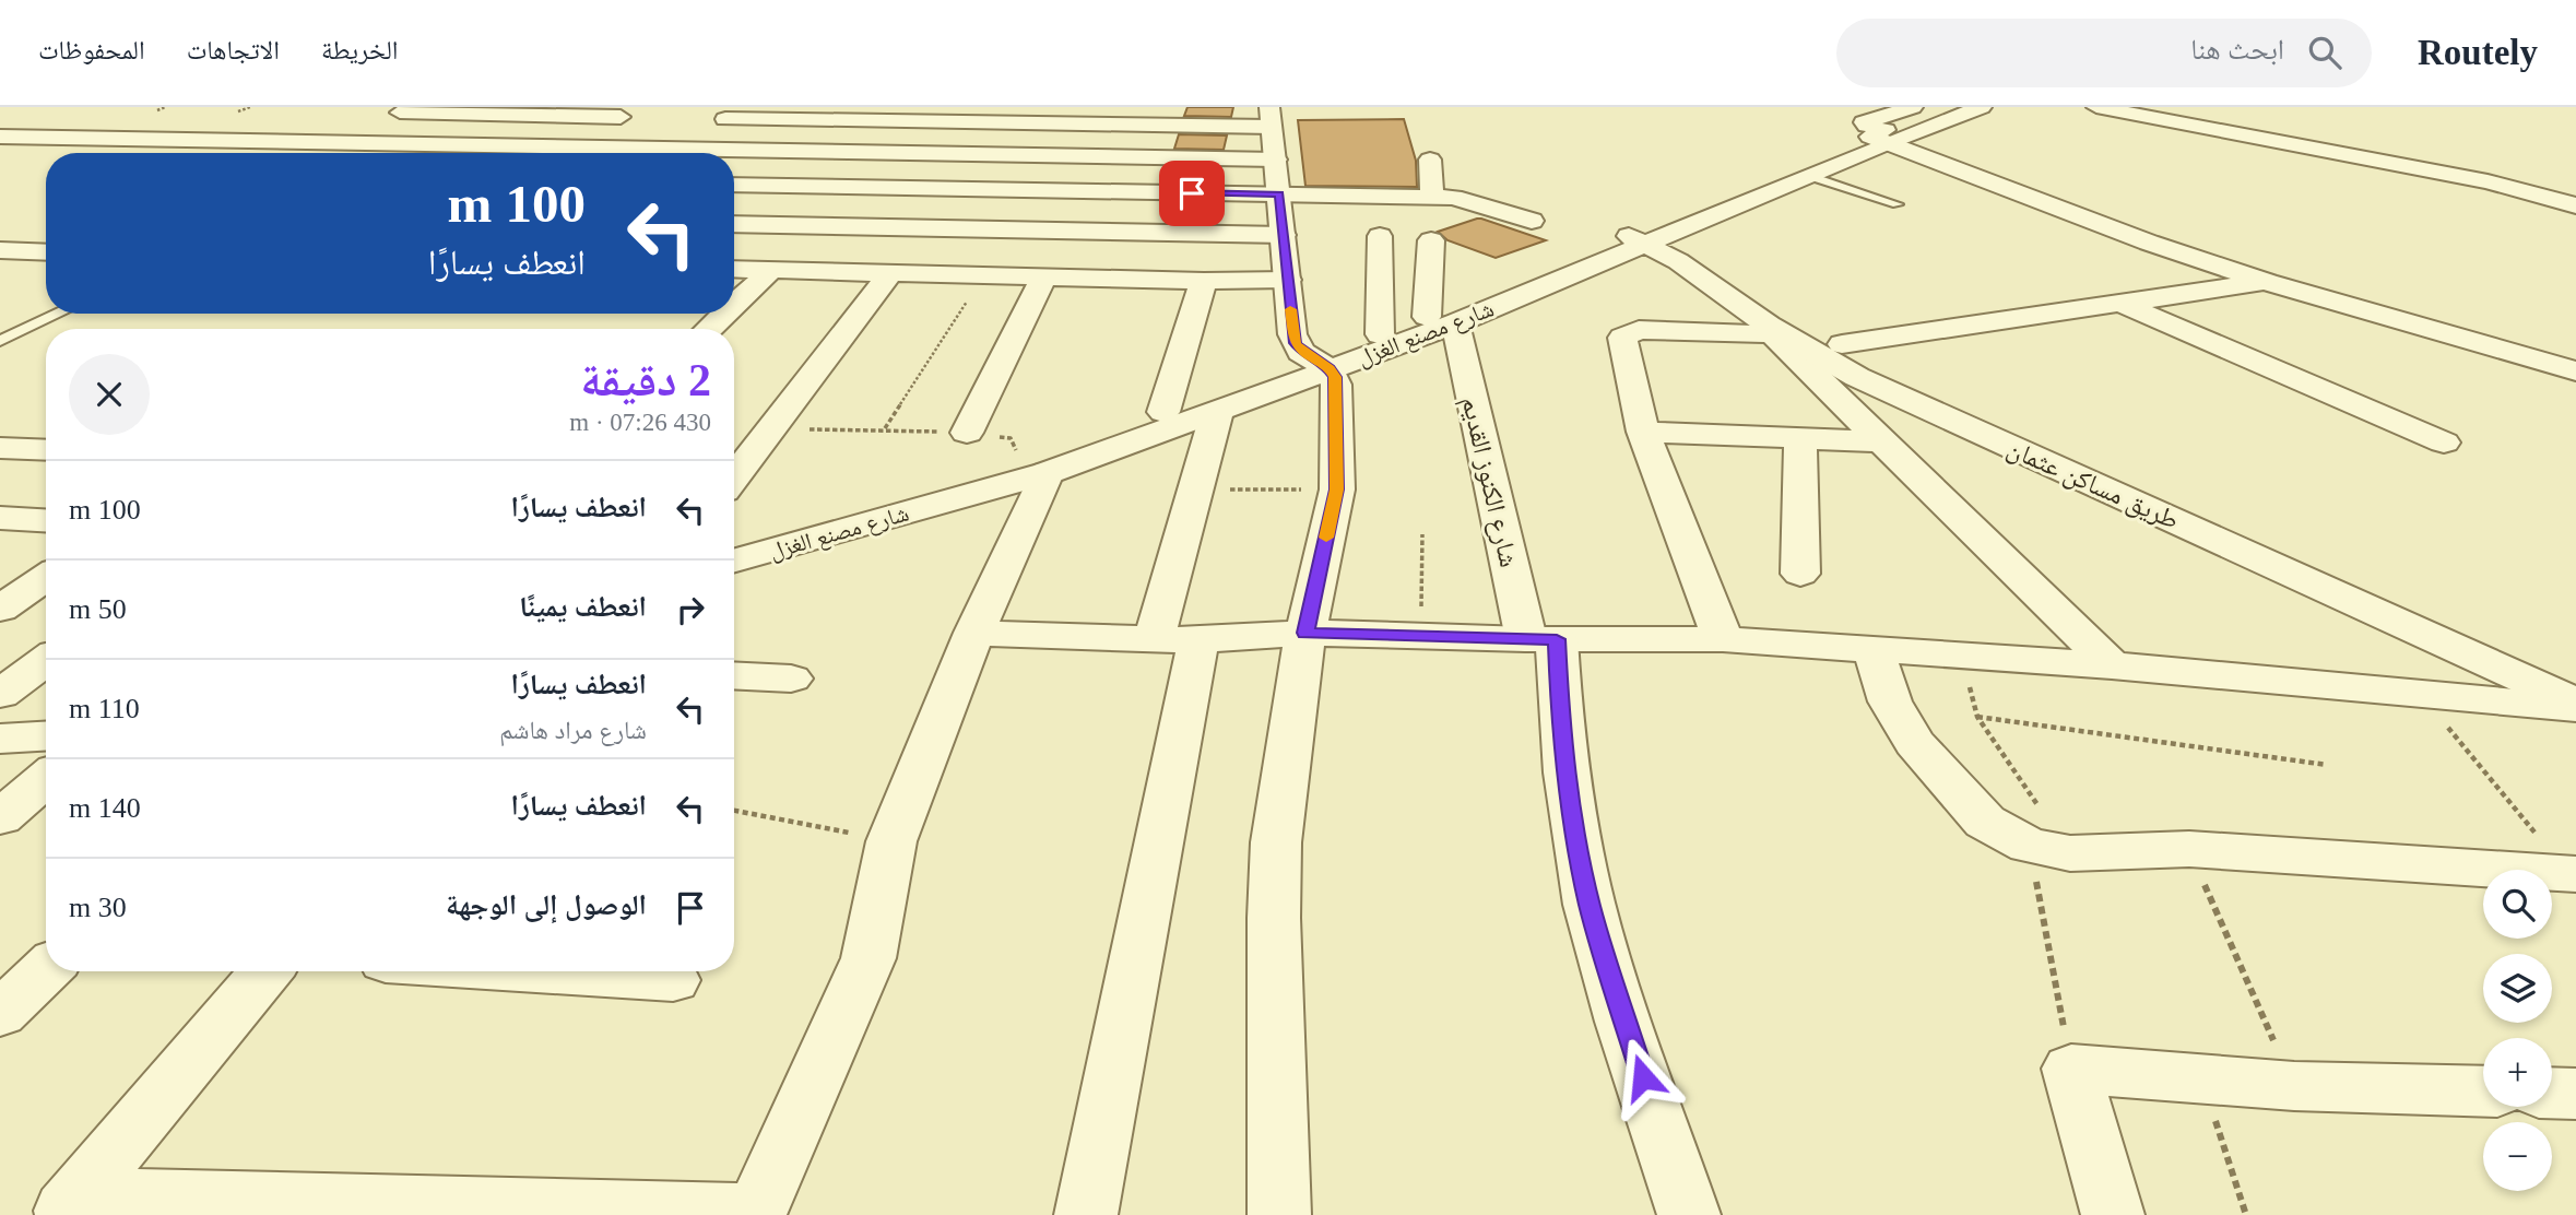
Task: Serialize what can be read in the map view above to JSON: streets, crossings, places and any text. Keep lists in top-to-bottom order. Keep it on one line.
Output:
{"streets":{"street":["شارع مصنع الغزل","شارع الكنوز القديم","طريق مساكن عثمان"]},"crossings":[["شارع مصنع الغزل","شارع الكنوز القديم"],["شارع مصنع الغزل","طريق مساكن عثمان"]],"page":{"header":"Routely","search":"ابحث هنا","nav":["الخريطة","الاتجاهات","المحفوظات"],"turn":["100 m","انعطف يسارًا"],"heading":["2 دقيقة","430 m · 07:26"],"list":[{"name":"انعطف يسارًا","value":"100 m"},{"name":"انعطف يمينًا","value":"50 m"},{"name":"انعطف يسارًا","note":"شارع مراد هاشم","value":"110 m"},{"name":"انعطف يسارًا","value":"140 m"},{"name":"الوصول إلى الوجهة","value":"30 m"}],"map_buttons":["+","−"]}}
